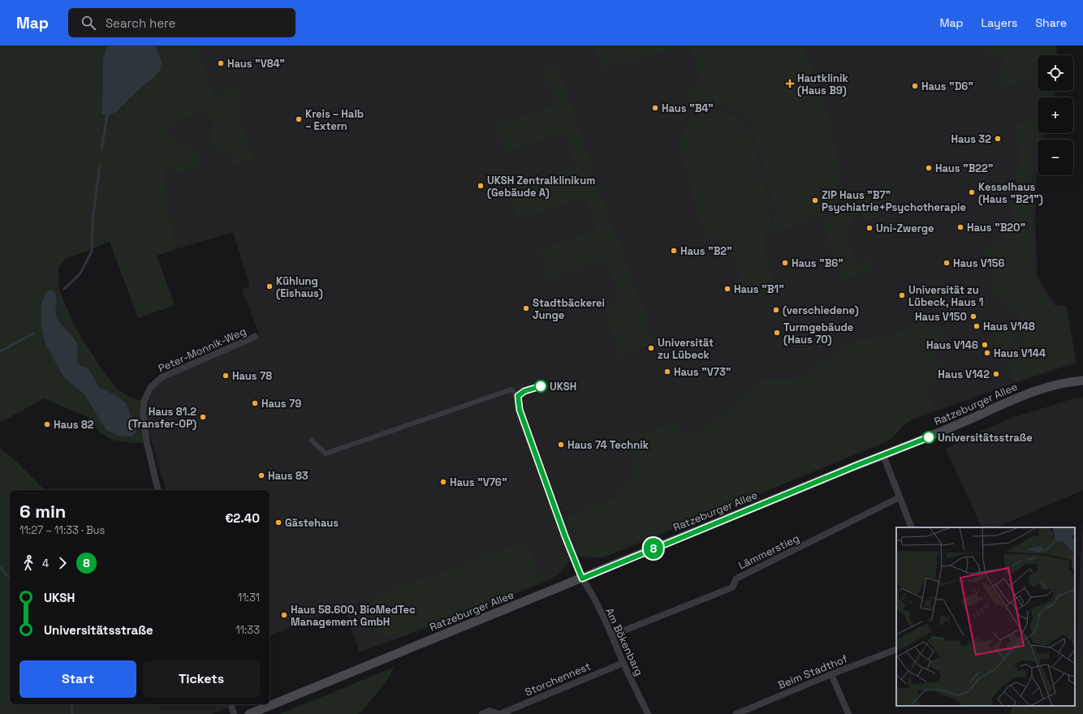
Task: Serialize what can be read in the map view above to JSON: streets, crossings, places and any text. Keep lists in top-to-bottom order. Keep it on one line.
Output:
{"streets":{"main road":["Ratzeburger Allee"],"street":["Peter-Monnik-Weg","Lämmerstieg","Am Bökenbarg","Beim Stadthof","Storchennest"]},"crossings":[["Ratzeburger Allee","Am Bökenbarg"],["Lämmerstieg","Am Bökenbarg"],["Am Bökenbarg","Storchennest"]],"places":{"other":["Haus \"V84\"","Haus \"D6\"","Haus \"B4\"","Kreis – Halb – Extern","Haus 32","Haus \"B22\"","UKSH Zentralklinikum (Gebäude A)","Kesselhaus (Haus \"B21\")","ZIP Haus \"B7\" Psychiatrie+Psychotherapie","Haus \"B20\"","Uni-Zwerge","Haus \"B2\"","Haus \"B6\"","Haus V156","Kühlung (Eishaus)","Haus \"B1\"","Universität zu Lübeck, Haus 1","Stadtbäckerei Junge","(verschiedene)","Haus V150","Haus V148","Turmgebäude (Haus 70)","Haus V146","Universität zu Lübeck","Haus V144","Haus \"V73\"","Haus V142","Haus 78","UKSH","Haus 79","Haus 81.2 (Transfer-OP)","Haus 82","Universitätsstraße","Haus 74 Technik","Haus 83","Haus \"V76\"","Gästehaus","Haus 58.600, BioMedTec Management GmbH"],"health":["Hautklinik (Haus B9)"]},"lines":["bus line 8"],"page":{"header":"Map","search":"Search here","nav":["Map","Layers","Share"],"on_map":"8","map_buttons":["+","−"],"heading":["6 min","11:27 – 11:33 · Bus","€2.40"],"legs":["4","8"],"list":[{"name":"UKSH","value":"11:31"},{"name":"Universitätsstraße","value":"11:33"}],"buttons":["Start","Tickets"]}}
